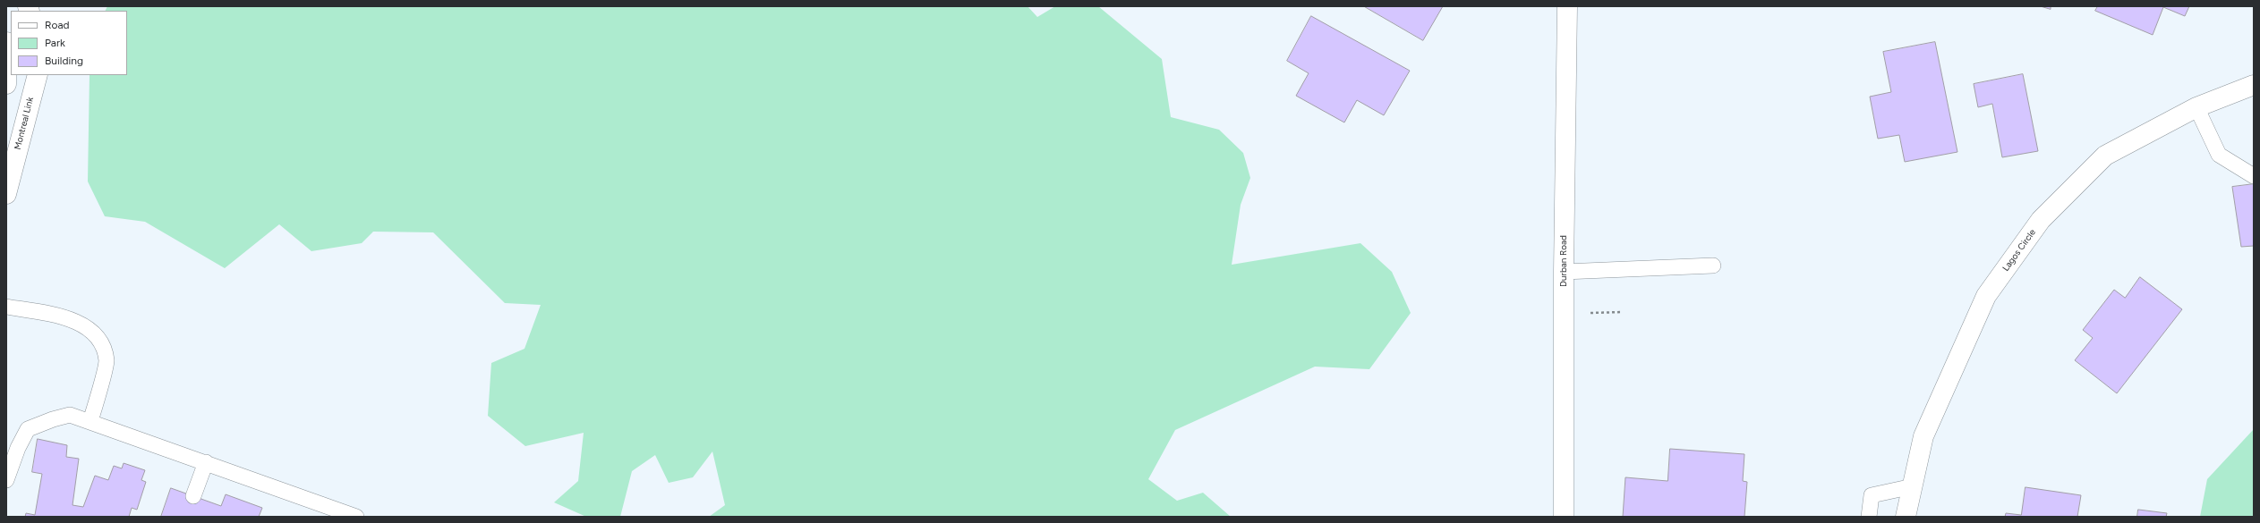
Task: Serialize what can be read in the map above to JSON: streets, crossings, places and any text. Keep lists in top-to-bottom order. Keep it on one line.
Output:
{"streets":{"street":["Montreal Link","Lagos Circle","Durban Road"]},"legend":["Road","Park","Building"]}
